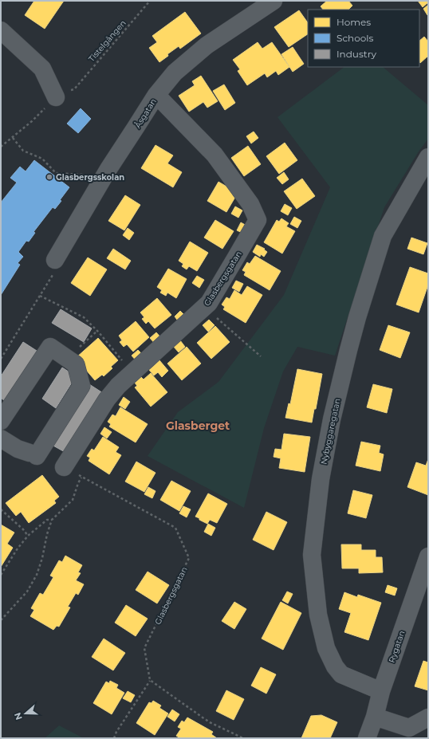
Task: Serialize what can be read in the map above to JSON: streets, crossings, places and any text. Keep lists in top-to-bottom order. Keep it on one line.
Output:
{"streets":{"street":["Åsgatan","Glasbergsgatan","Nybyggaregatan","Rygatan"],"path":["Tistelgången"]},"crossings":[["Åsgatan","Glasbergsgatan"],["Nybyggaregatan","Rygatan"]],"districts":["Glasberget"],"places":["Glasbergsskolan"],"legend":["Homes","Schools","Industry"],"north":"left"}
